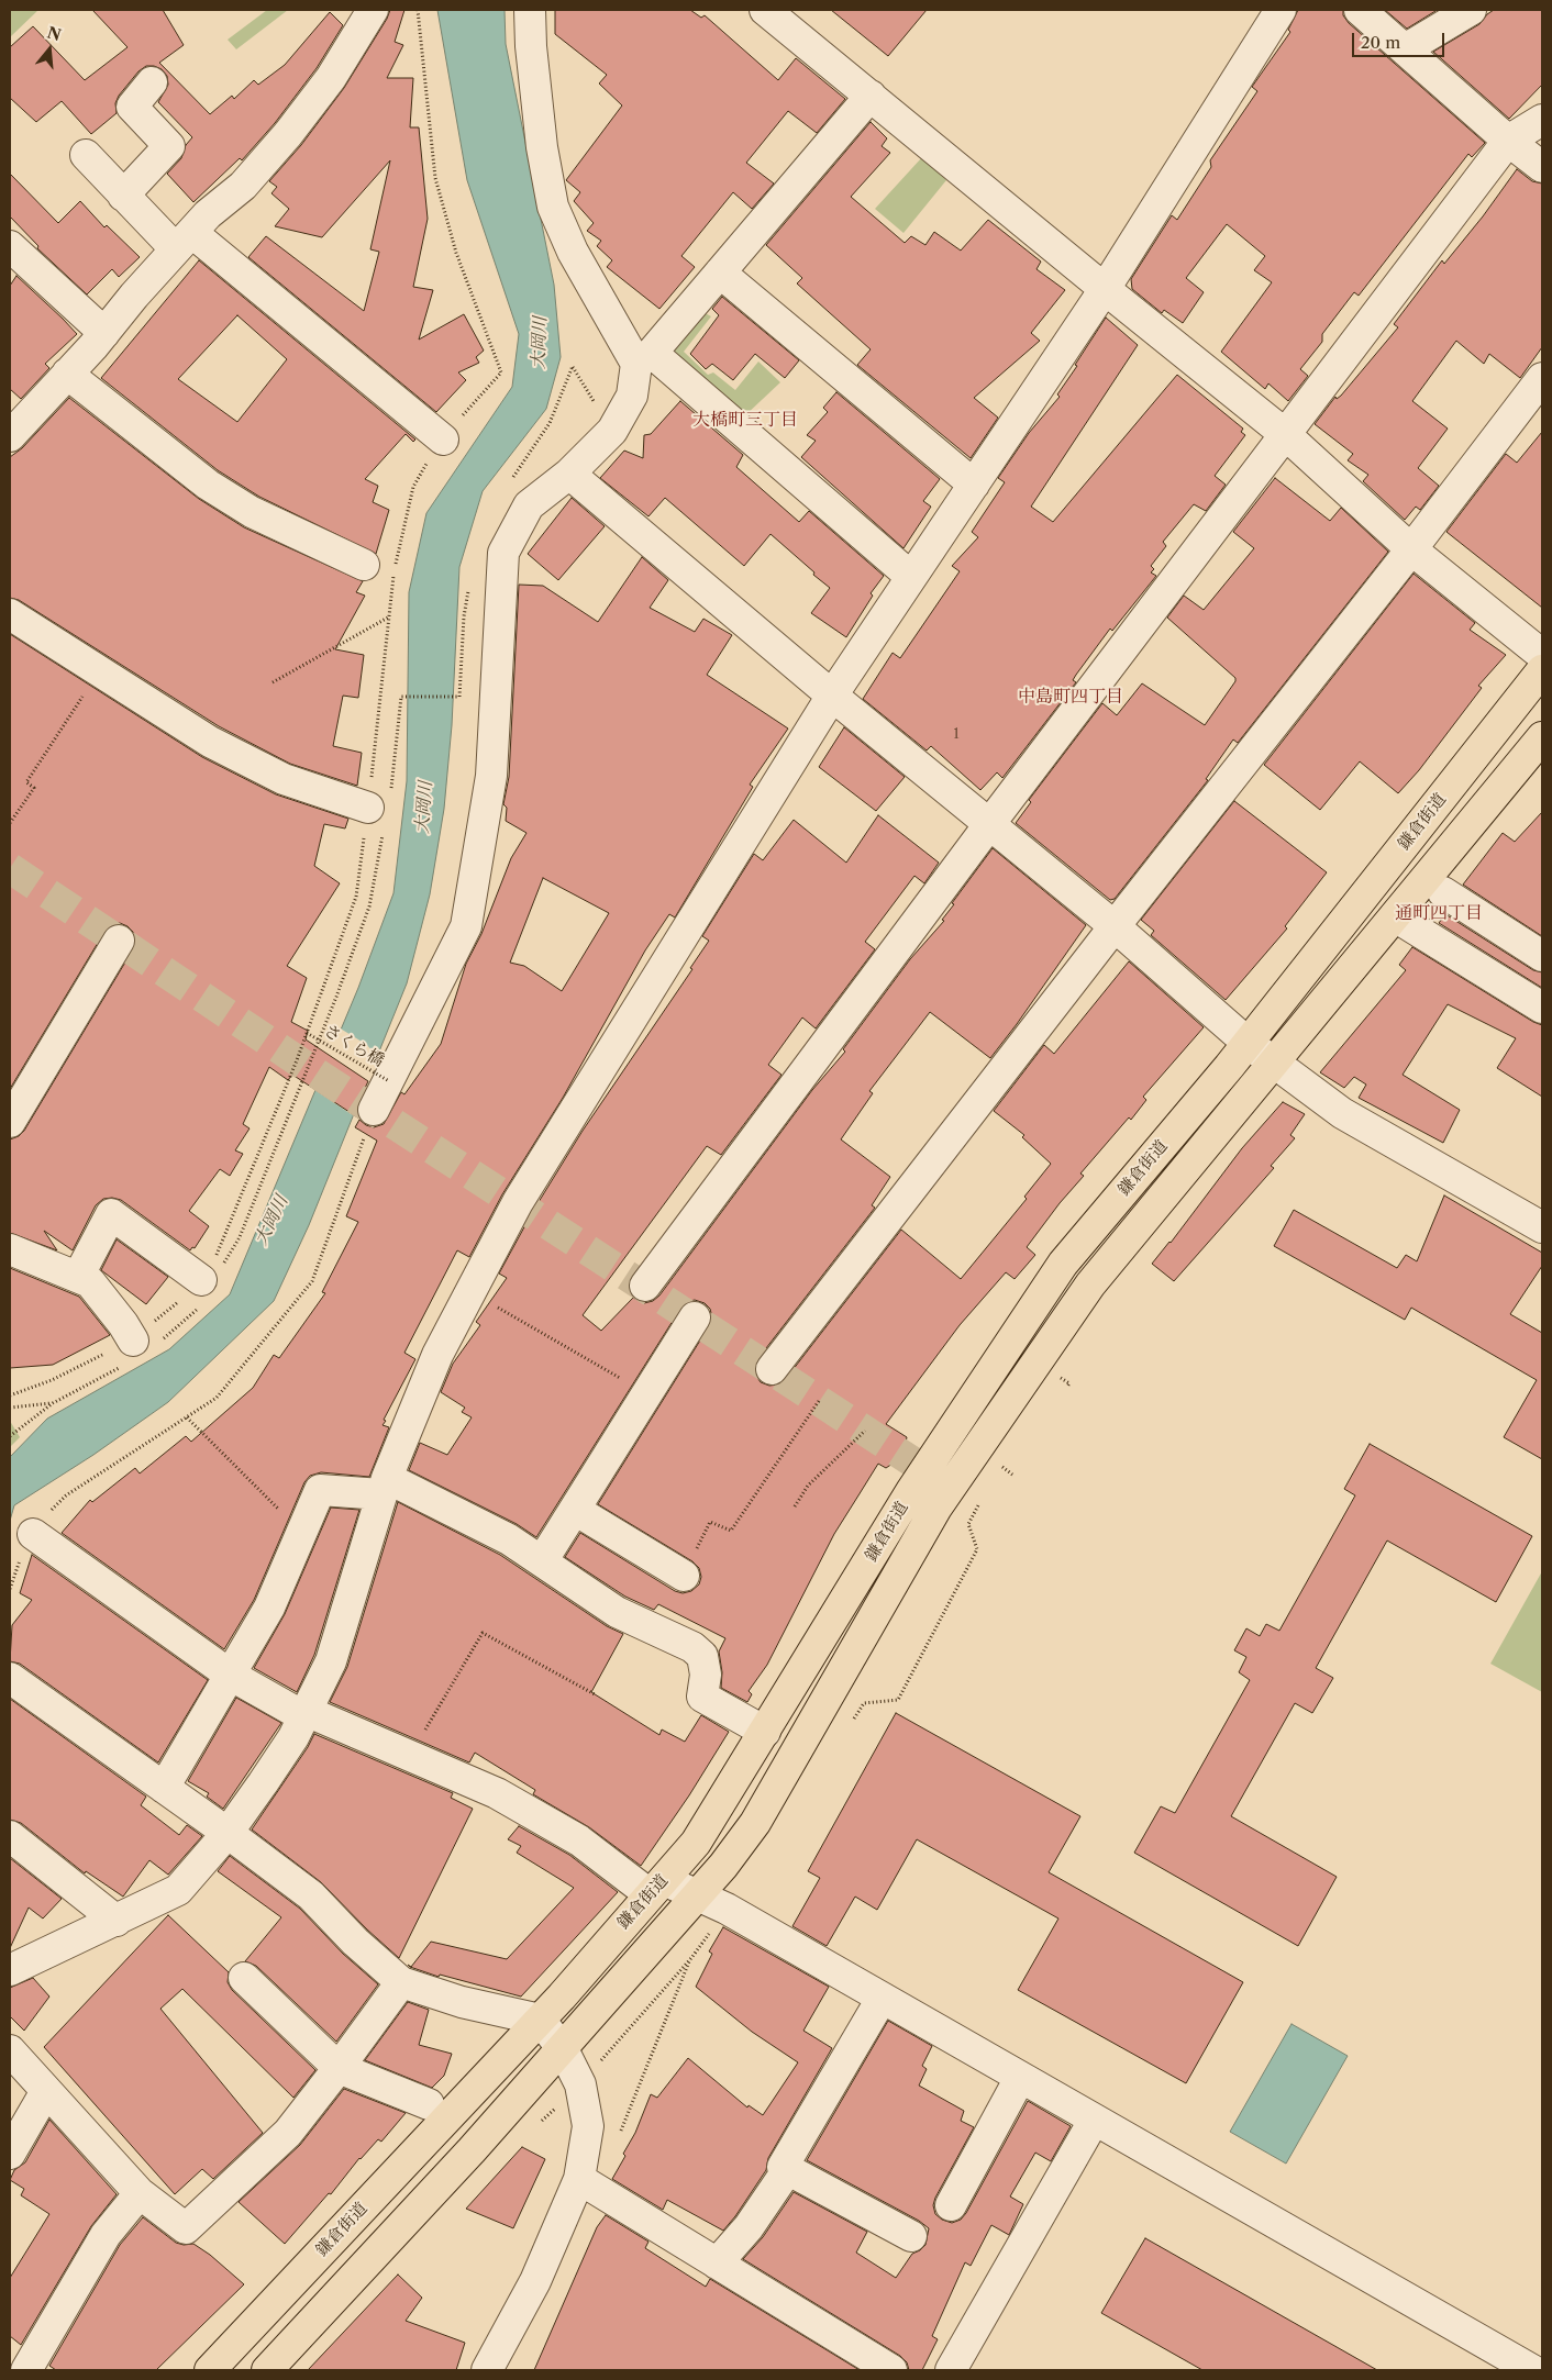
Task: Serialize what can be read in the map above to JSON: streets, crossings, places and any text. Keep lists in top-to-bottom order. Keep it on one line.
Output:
{"streets":{"main road":["鎌倉街道"],"path":["さくら橋"]},"districts":["大橋町三丁目","中島町四丁目","通町四丁目"],"water":["大岡川"],"house_numbers":["1"],"scale_bar":"20 m","north":"top"}
